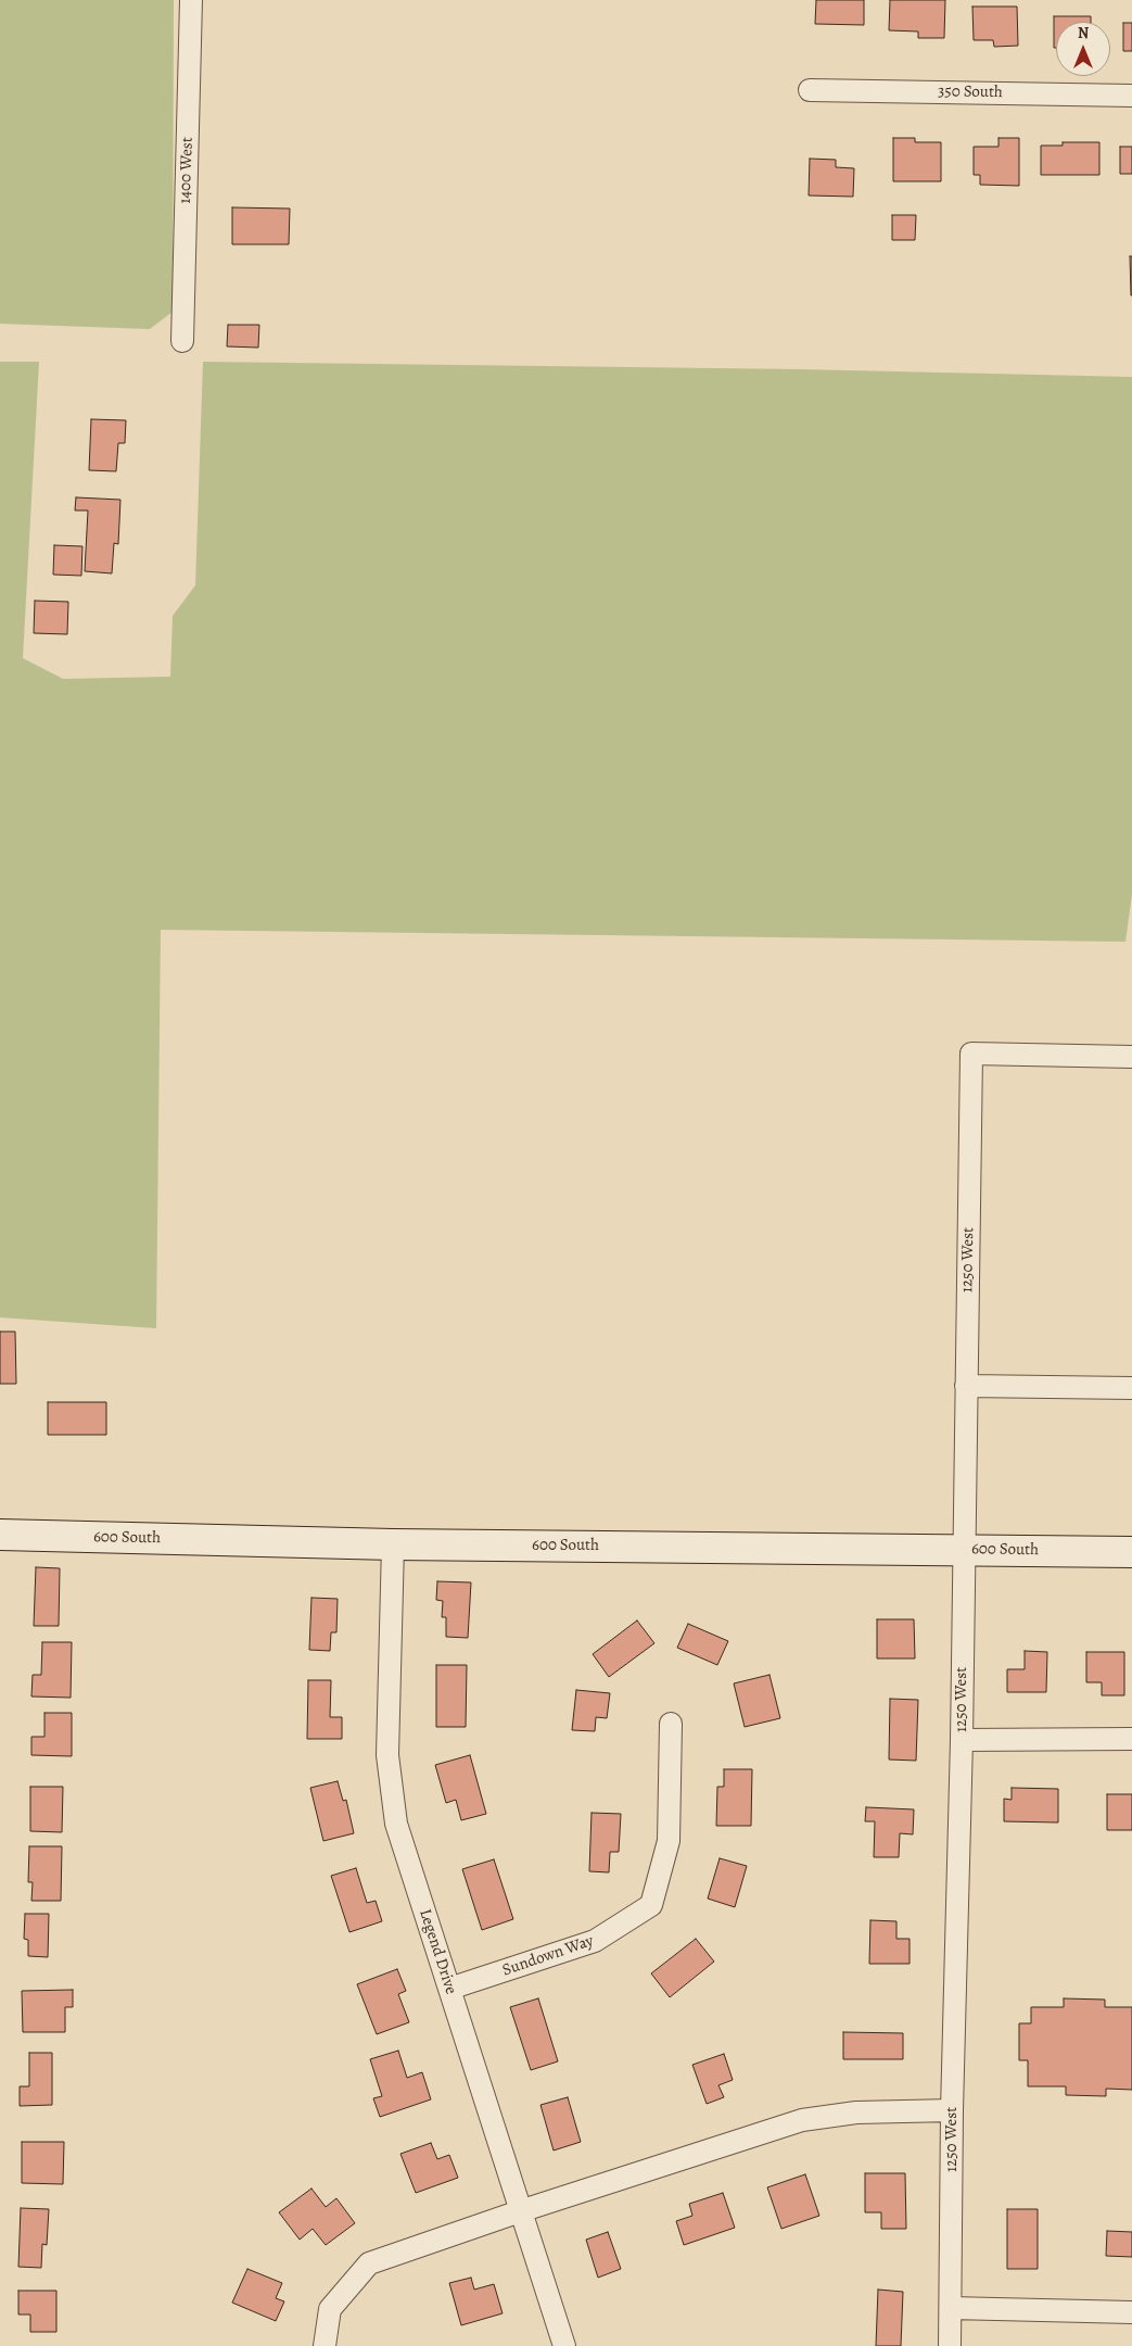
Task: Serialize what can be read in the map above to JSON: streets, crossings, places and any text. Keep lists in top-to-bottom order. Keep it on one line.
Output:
{"streets":{"main road":["600 South"],"street":["350 South","1400 West","1250 West","Legend Drive","Sundown Way"]},"crossings":[["1250 West","600 South"],["600 South","Legend Drive"],["Legend Drive","Sundown Way"]],"north":"top"}
